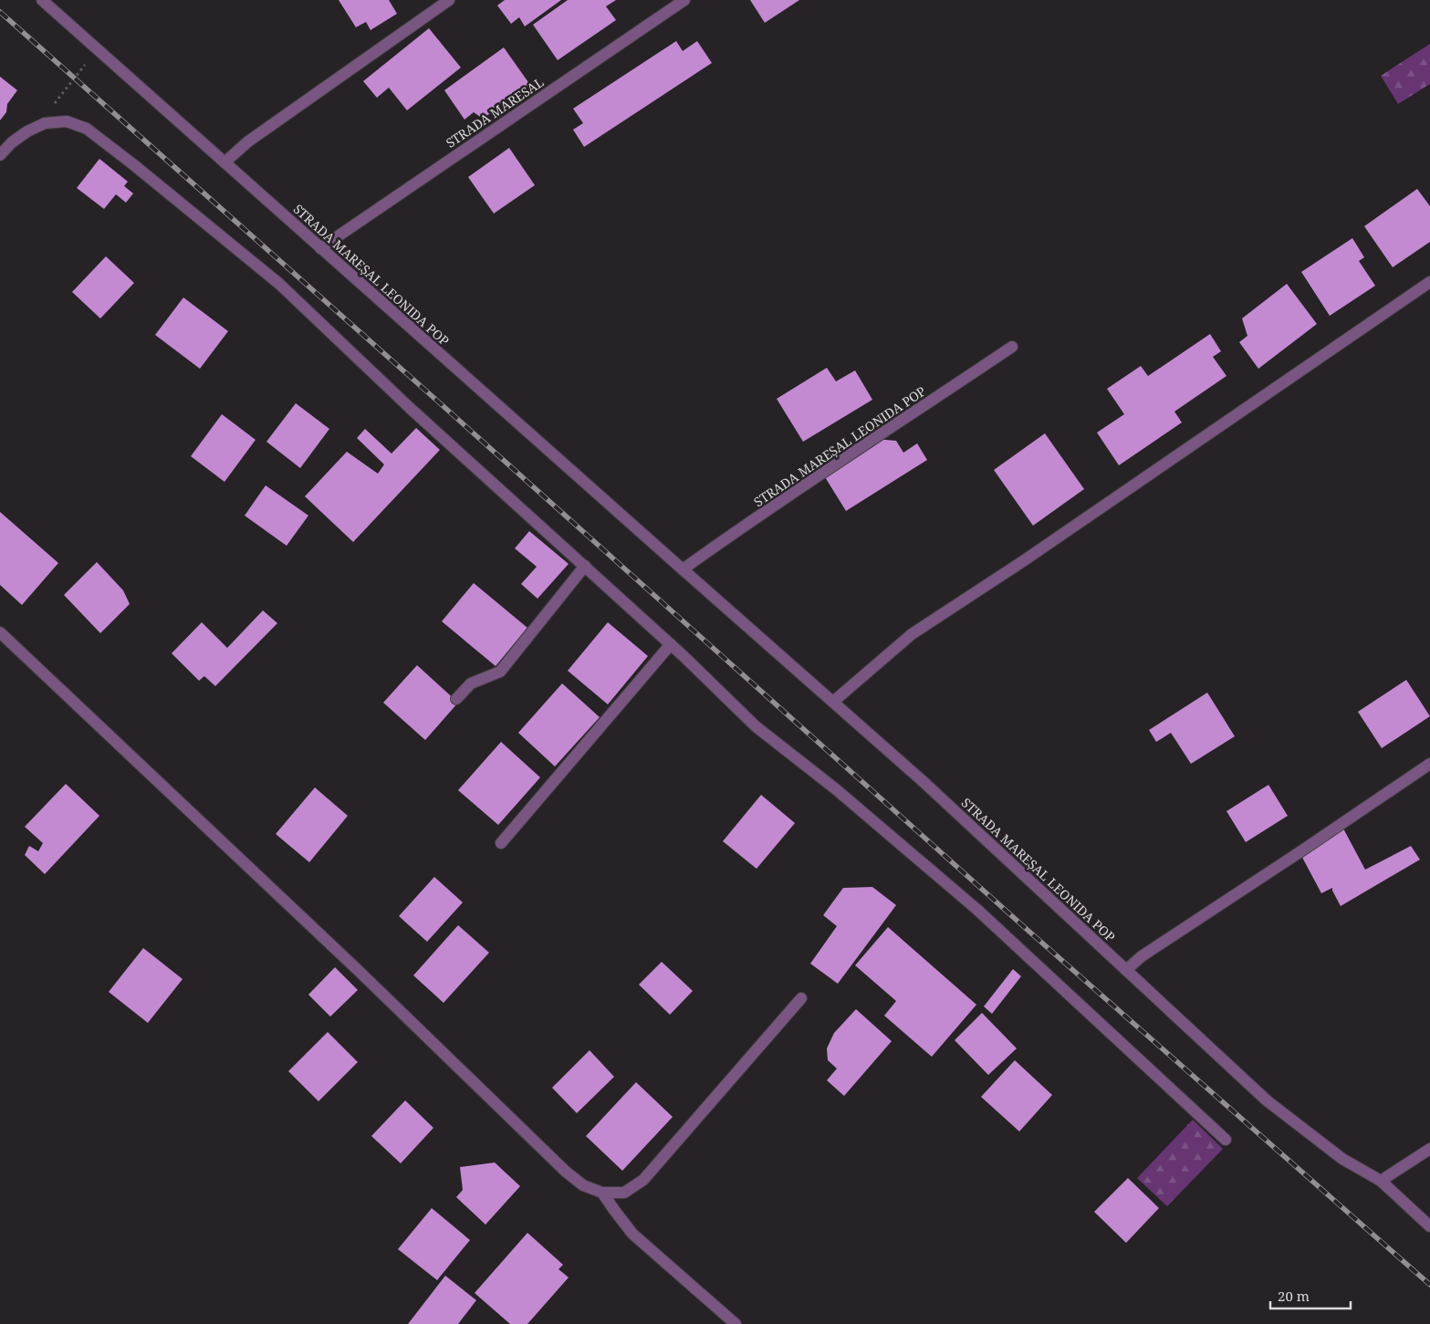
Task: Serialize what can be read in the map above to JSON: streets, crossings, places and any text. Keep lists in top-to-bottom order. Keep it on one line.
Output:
{"streets":{"street":["STRADA MARESAL","STRADA MAREȘAL LEONIDA POP"]},"crossings":[["STRADA MARESAL","STRADA MAREȘAL LEONIDA POP"]],"scale_bar":"20 m"}
